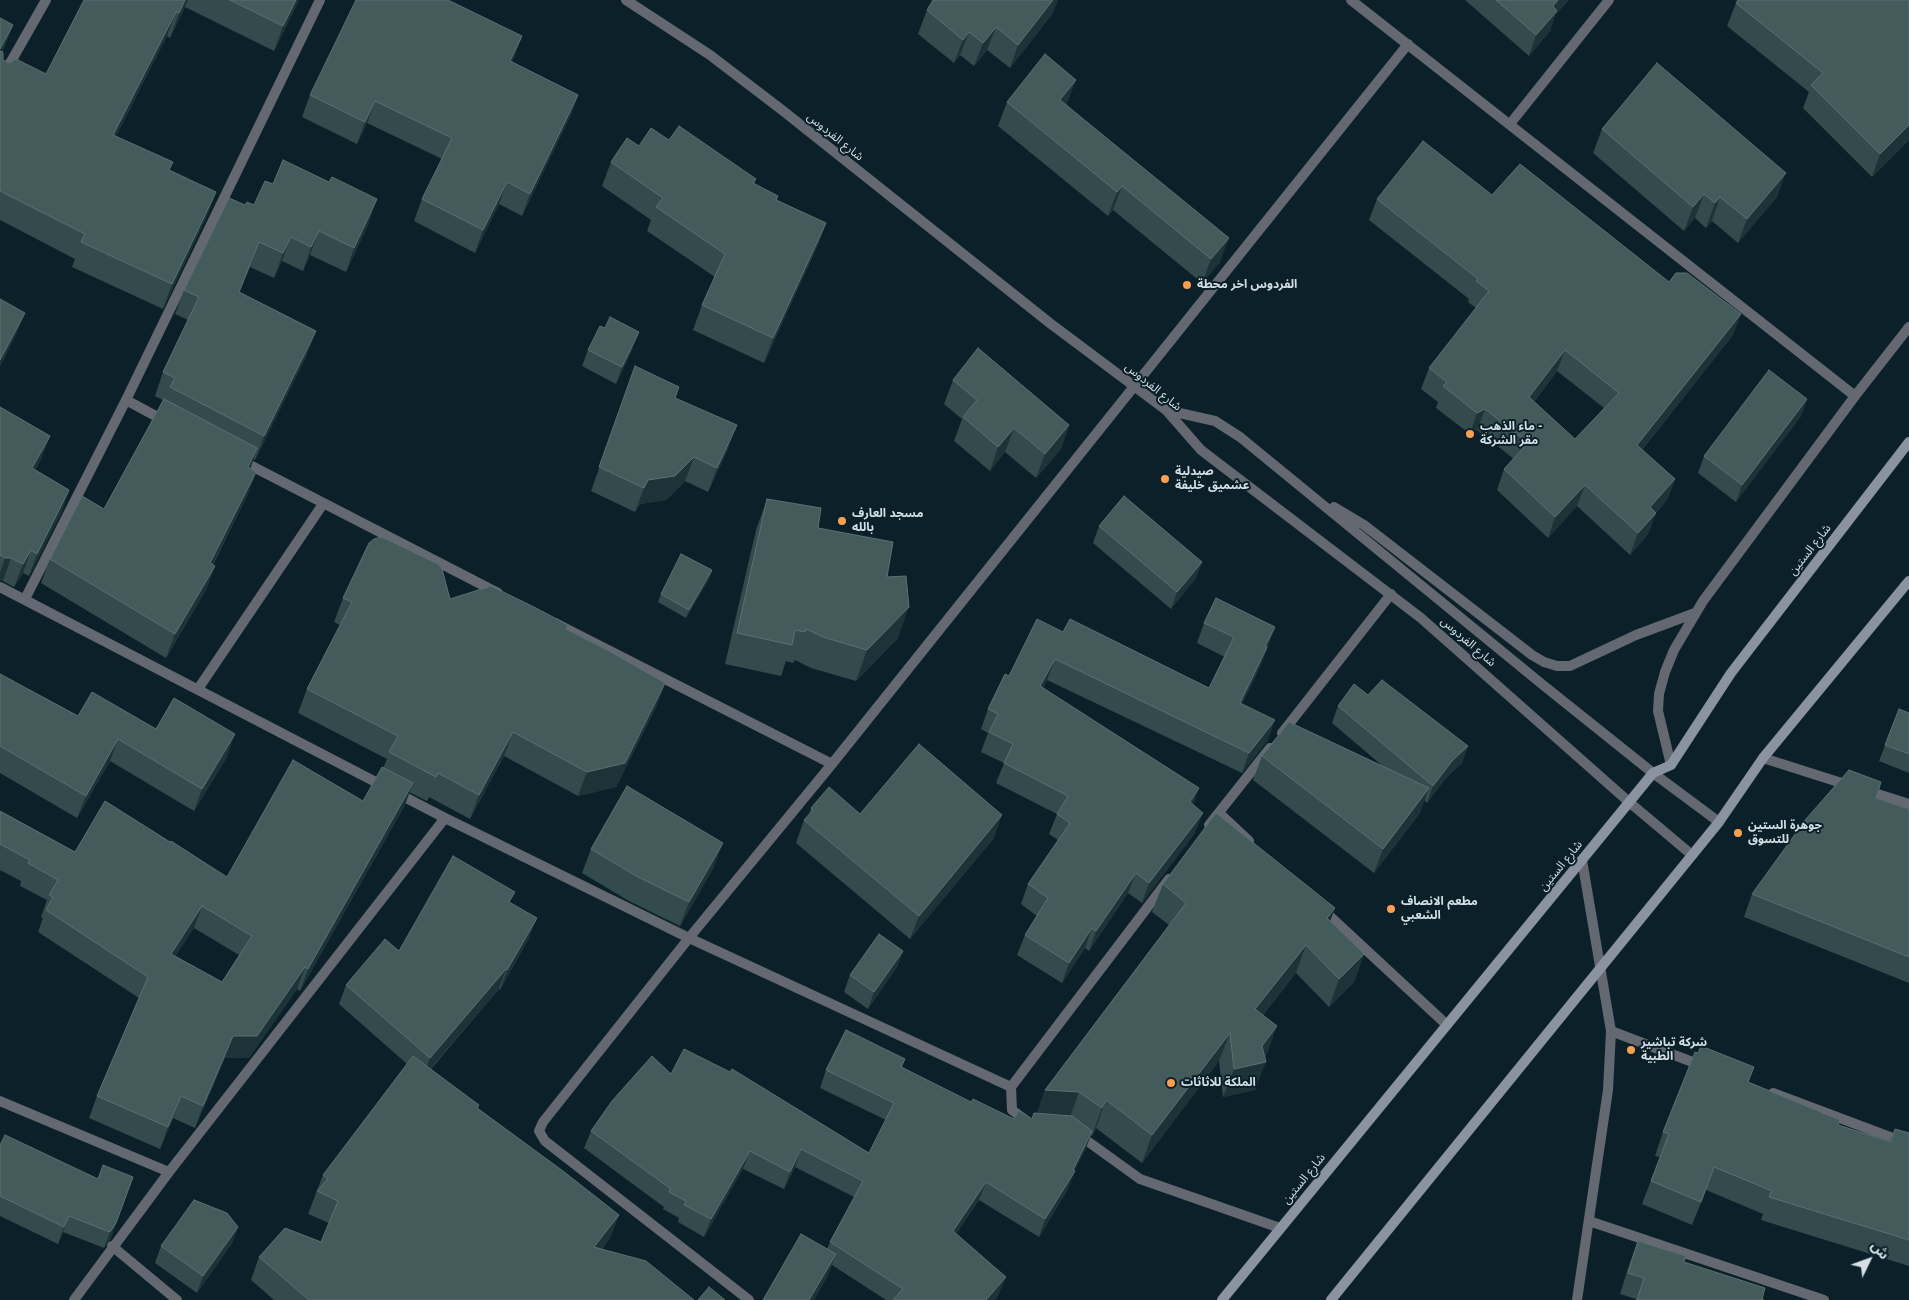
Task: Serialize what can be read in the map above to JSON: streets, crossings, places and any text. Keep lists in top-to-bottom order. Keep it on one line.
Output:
{"streets":{"main road":["شارع الستين"],"street":["شارع الفردوس"]},"crossings":[["شارع الفردوس","شارع الستين"]],"places":["الفردوس اخر محطة","ماء الذهب - مقر الشركة","صيدلية عشميق خليفة","مسجد العارف بالله","جوهرة الستين للتسوق","مطعم الانصاف الشعبي","شركة تباشير الطبية","الملكة للاثاثات"],"north":"top right"}
